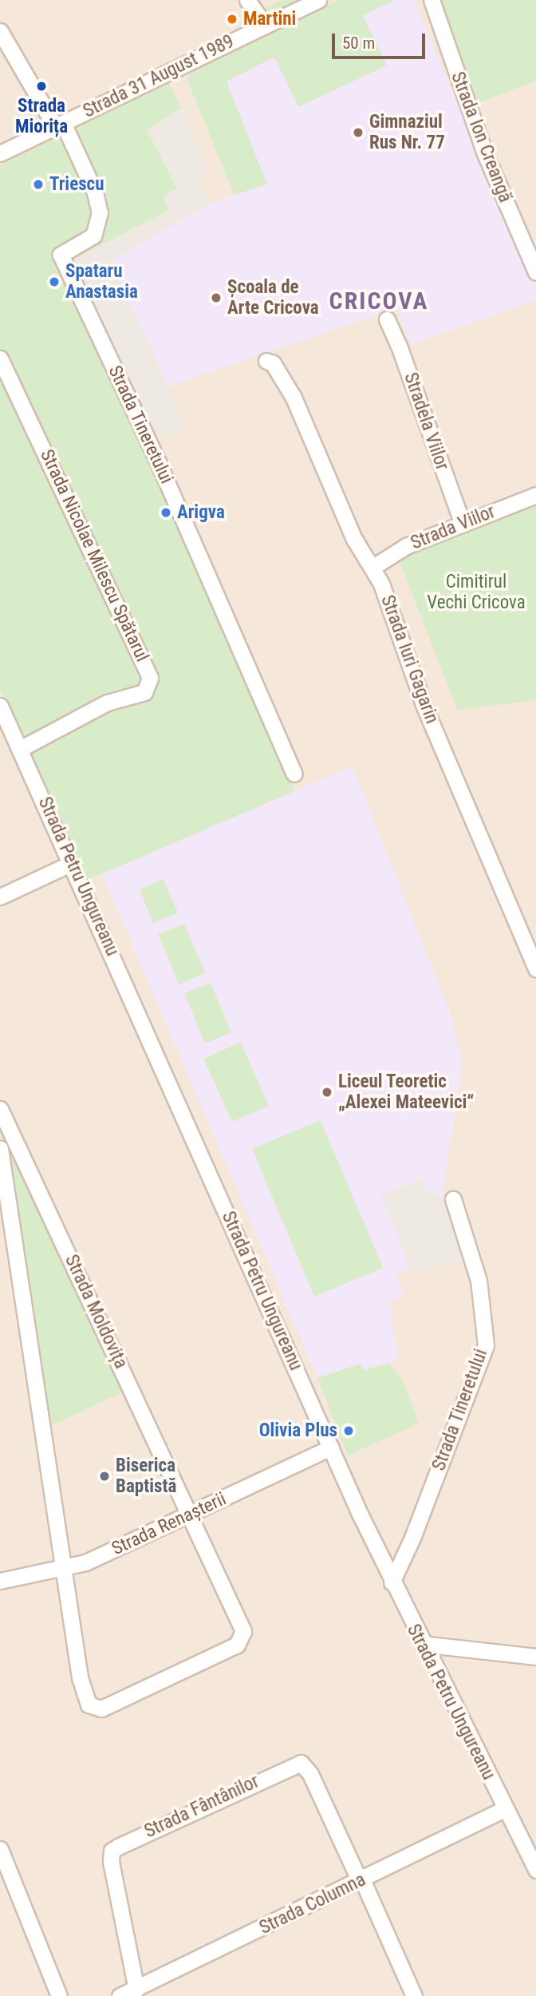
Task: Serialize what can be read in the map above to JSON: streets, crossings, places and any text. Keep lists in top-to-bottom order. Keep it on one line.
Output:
{"streets":{"street":["Strada 31 August 1989","Strada Ion Creangă","Stradela Viilor","Strada Tineretului","Strada Viilor","Strada Nicolae Milescu Spătarul","Strada Iuri Gagarin","Strada Petru Ungureanu","Strada Moldovița","Strada Renașterii","Strada Fântânilor","Strada Columna"]},"crossings":[["Strada 31 August 1989","Strada Tineretului"],["Stradela Viilor","Strada Viilor"],["Strada Tineretului","Strada Petru Ungureanu"],["Strada Viilor","Strada Iuri Gagarin"],["Strada Nicolae Milescu Spătarul","Strada Petru Ungureanu"],["Strada Petru Ungureanu","Strada Renașterii"],["Strada Petru Ungureanu","Strada Columna"],["Strada Moldovița","Strada Renașterii"],["Strada Fântânilor","Strada Columna"]],"districts":["CRICOVA"],"parks":["Cimitirul Vechi Cricova"],"places":["Martini","Strada Miorița","Gimnaziul Rus Nr. 77","Triescu","Spataru Anastasia","Școala de Arte Cricova","Arigva","Liceul Teoretic „Alexei Mateevici“","Olivia Plus","Biserica Baptistă"],"scale_bar":"50 m"}
